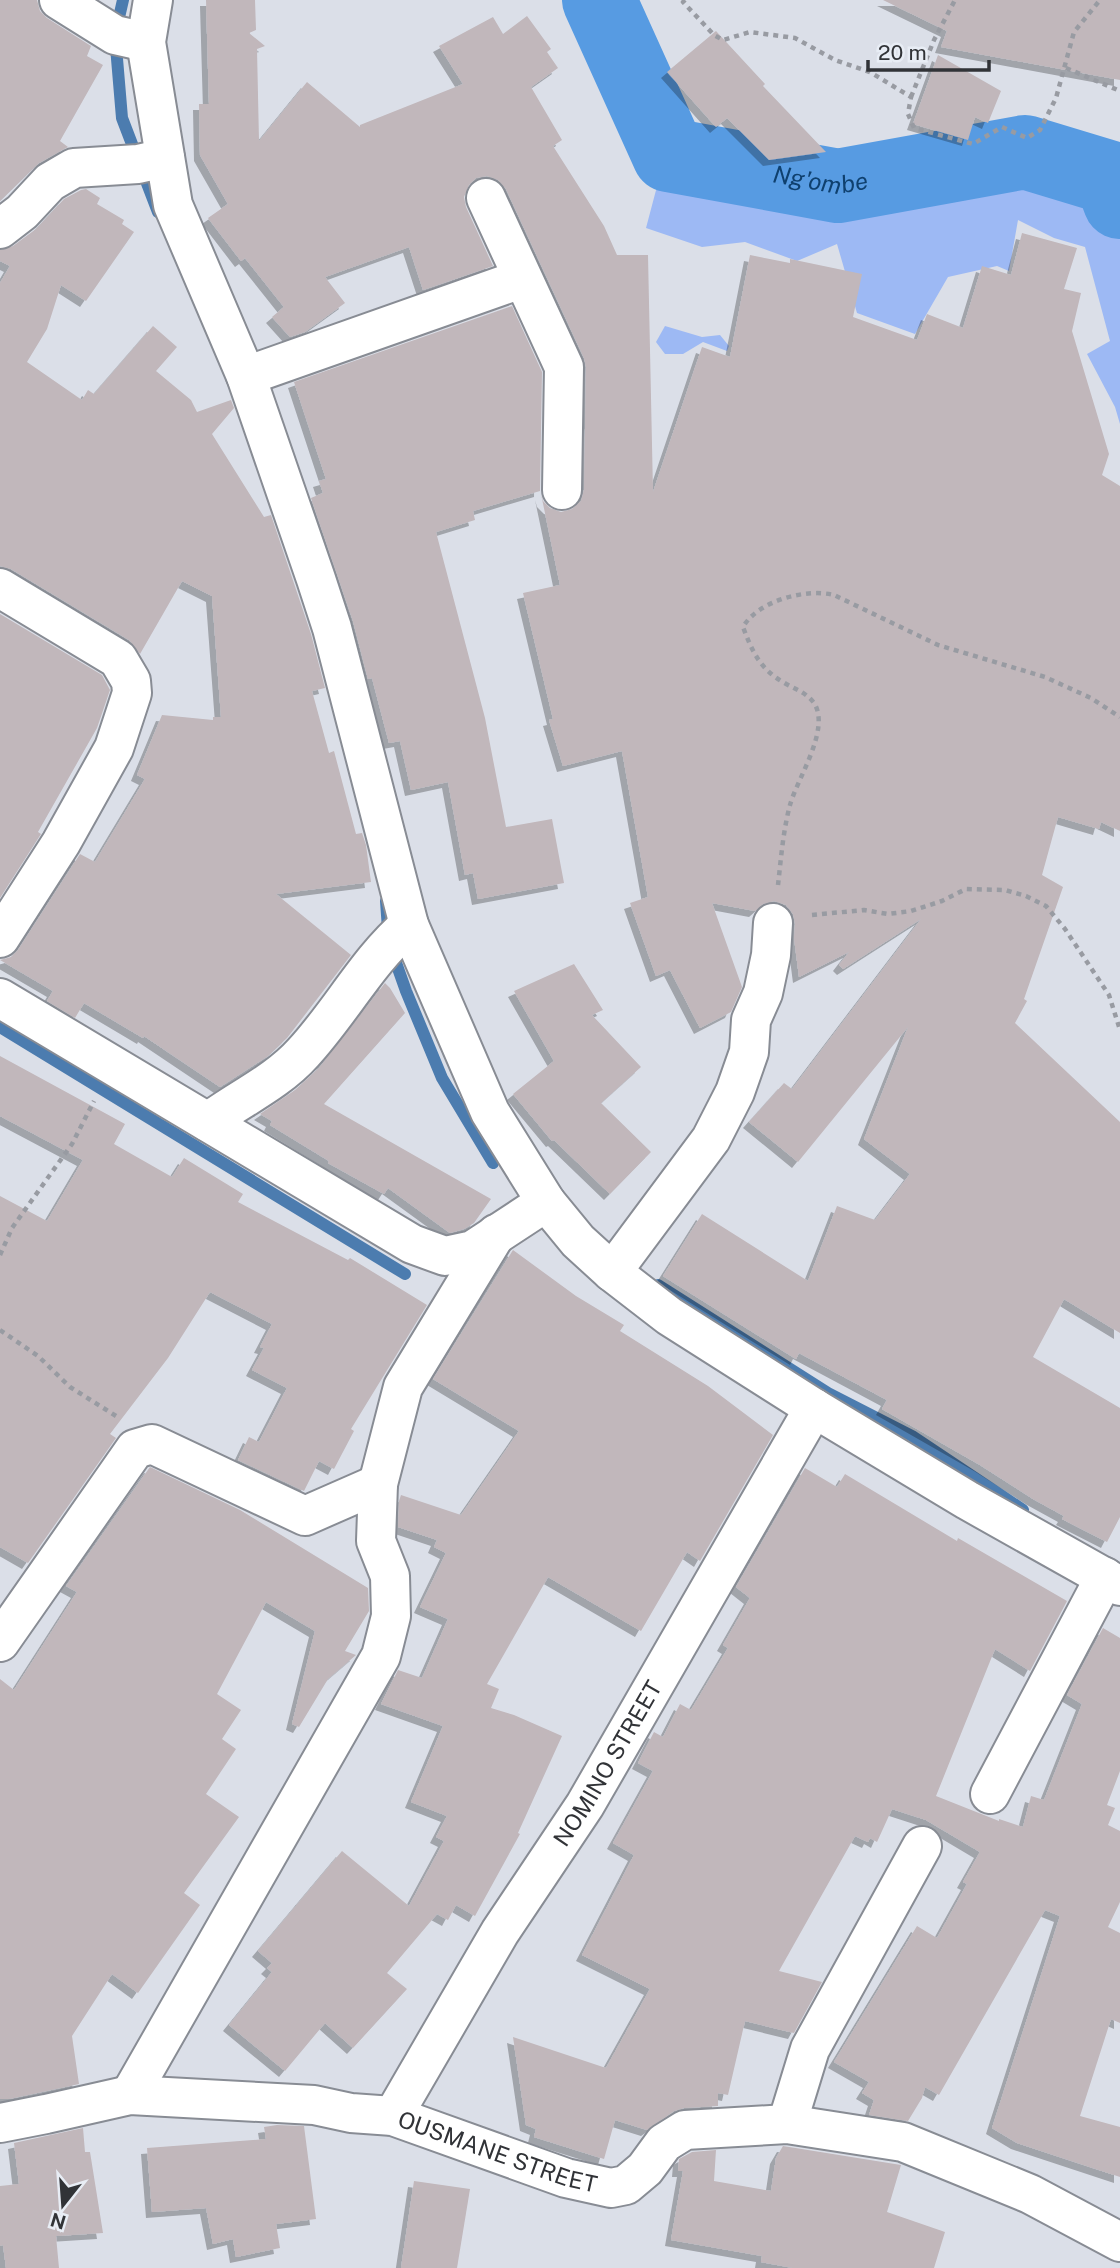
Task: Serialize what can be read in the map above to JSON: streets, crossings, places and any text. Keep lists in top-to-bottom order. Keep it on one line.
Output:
{"streets":{"street":["NOMINO STREET","OUSMANE STREET"]},"crossings":[["NOMINO STREET","OUSMANE STREET"]],"water":["Ng'ombe"],"scale_bar":"20 m","north":"bottom"}
